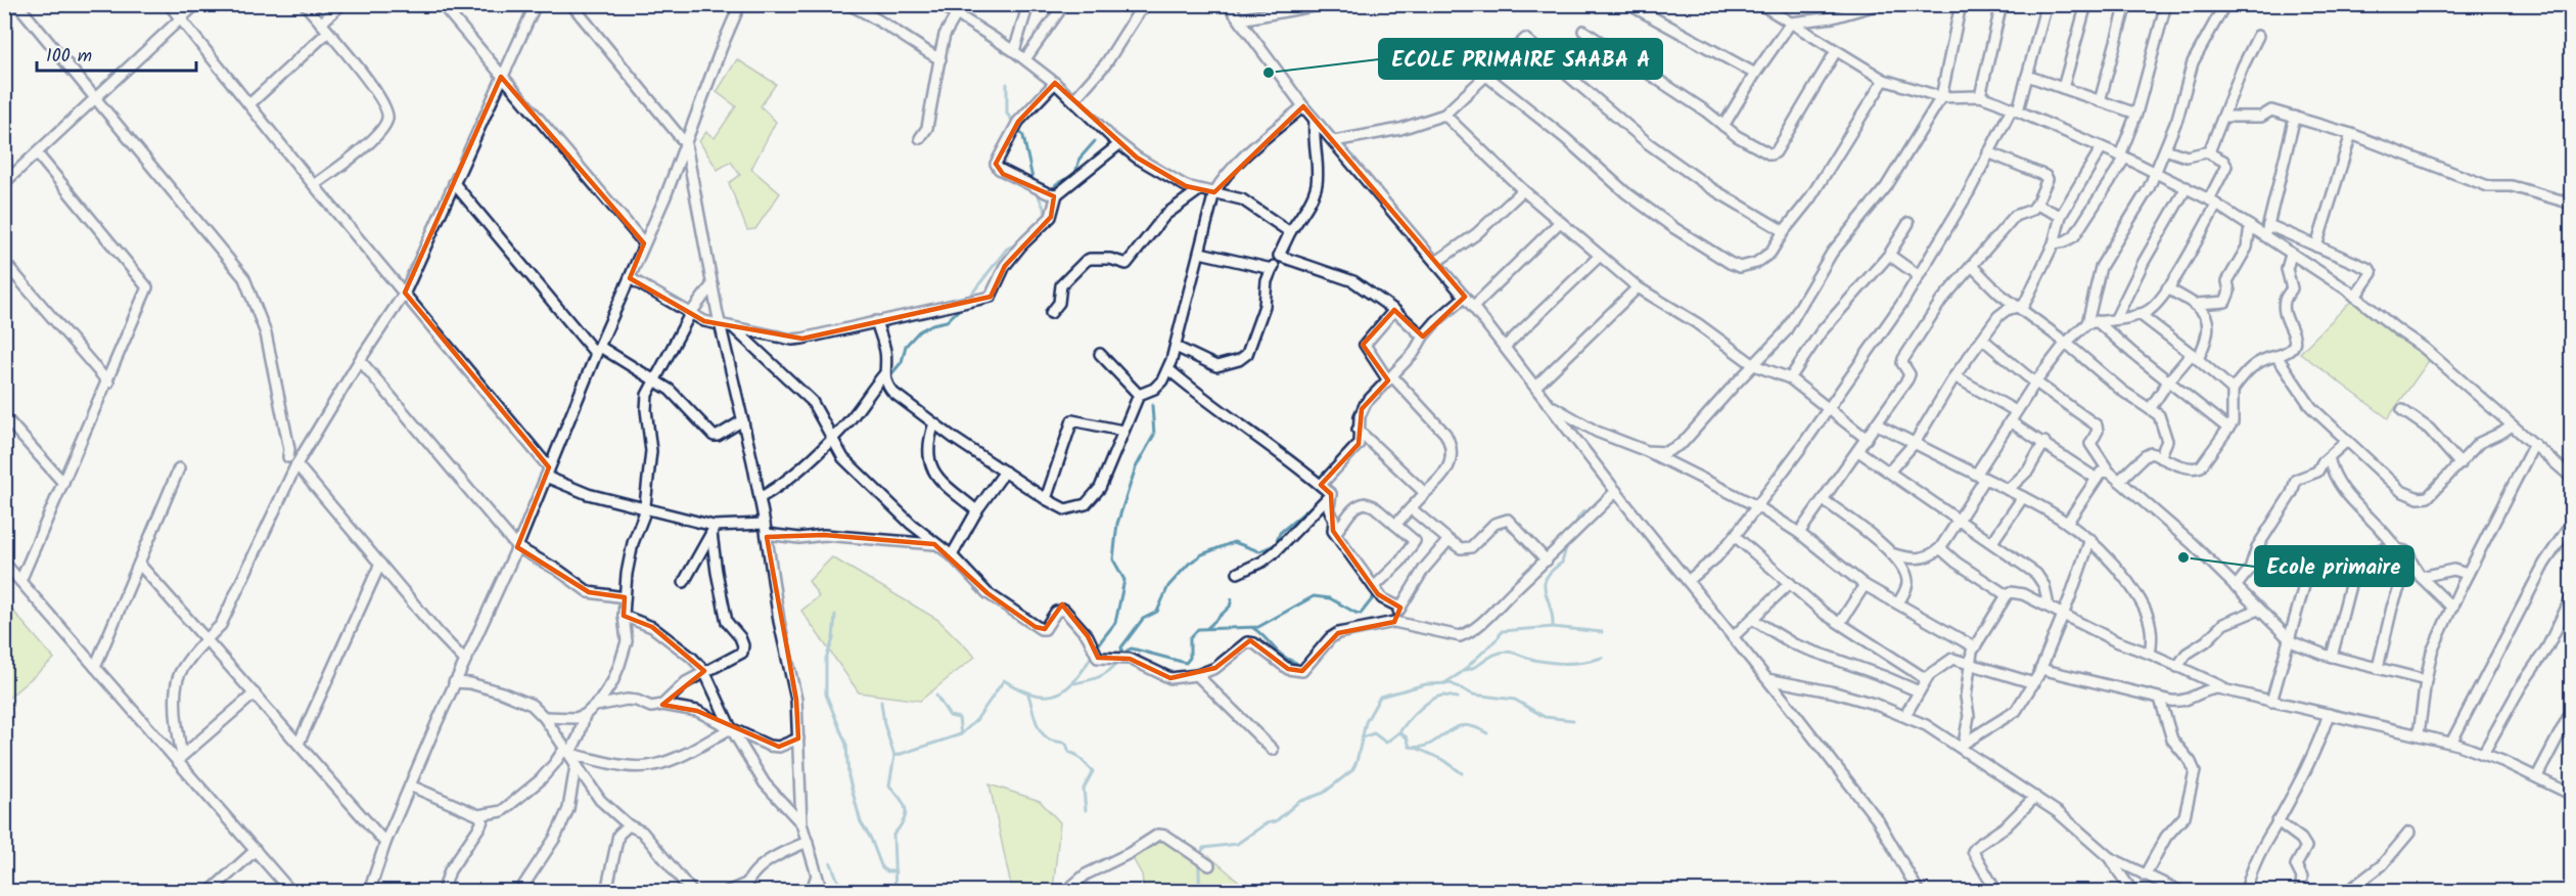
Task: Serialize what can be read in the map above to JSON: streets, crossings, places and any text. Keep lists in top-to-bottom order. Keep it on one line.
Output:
{"places":["ECOLE PRIMAIRE SAABA A","Ecole primaire"],"scale_bar":"100 m"}
